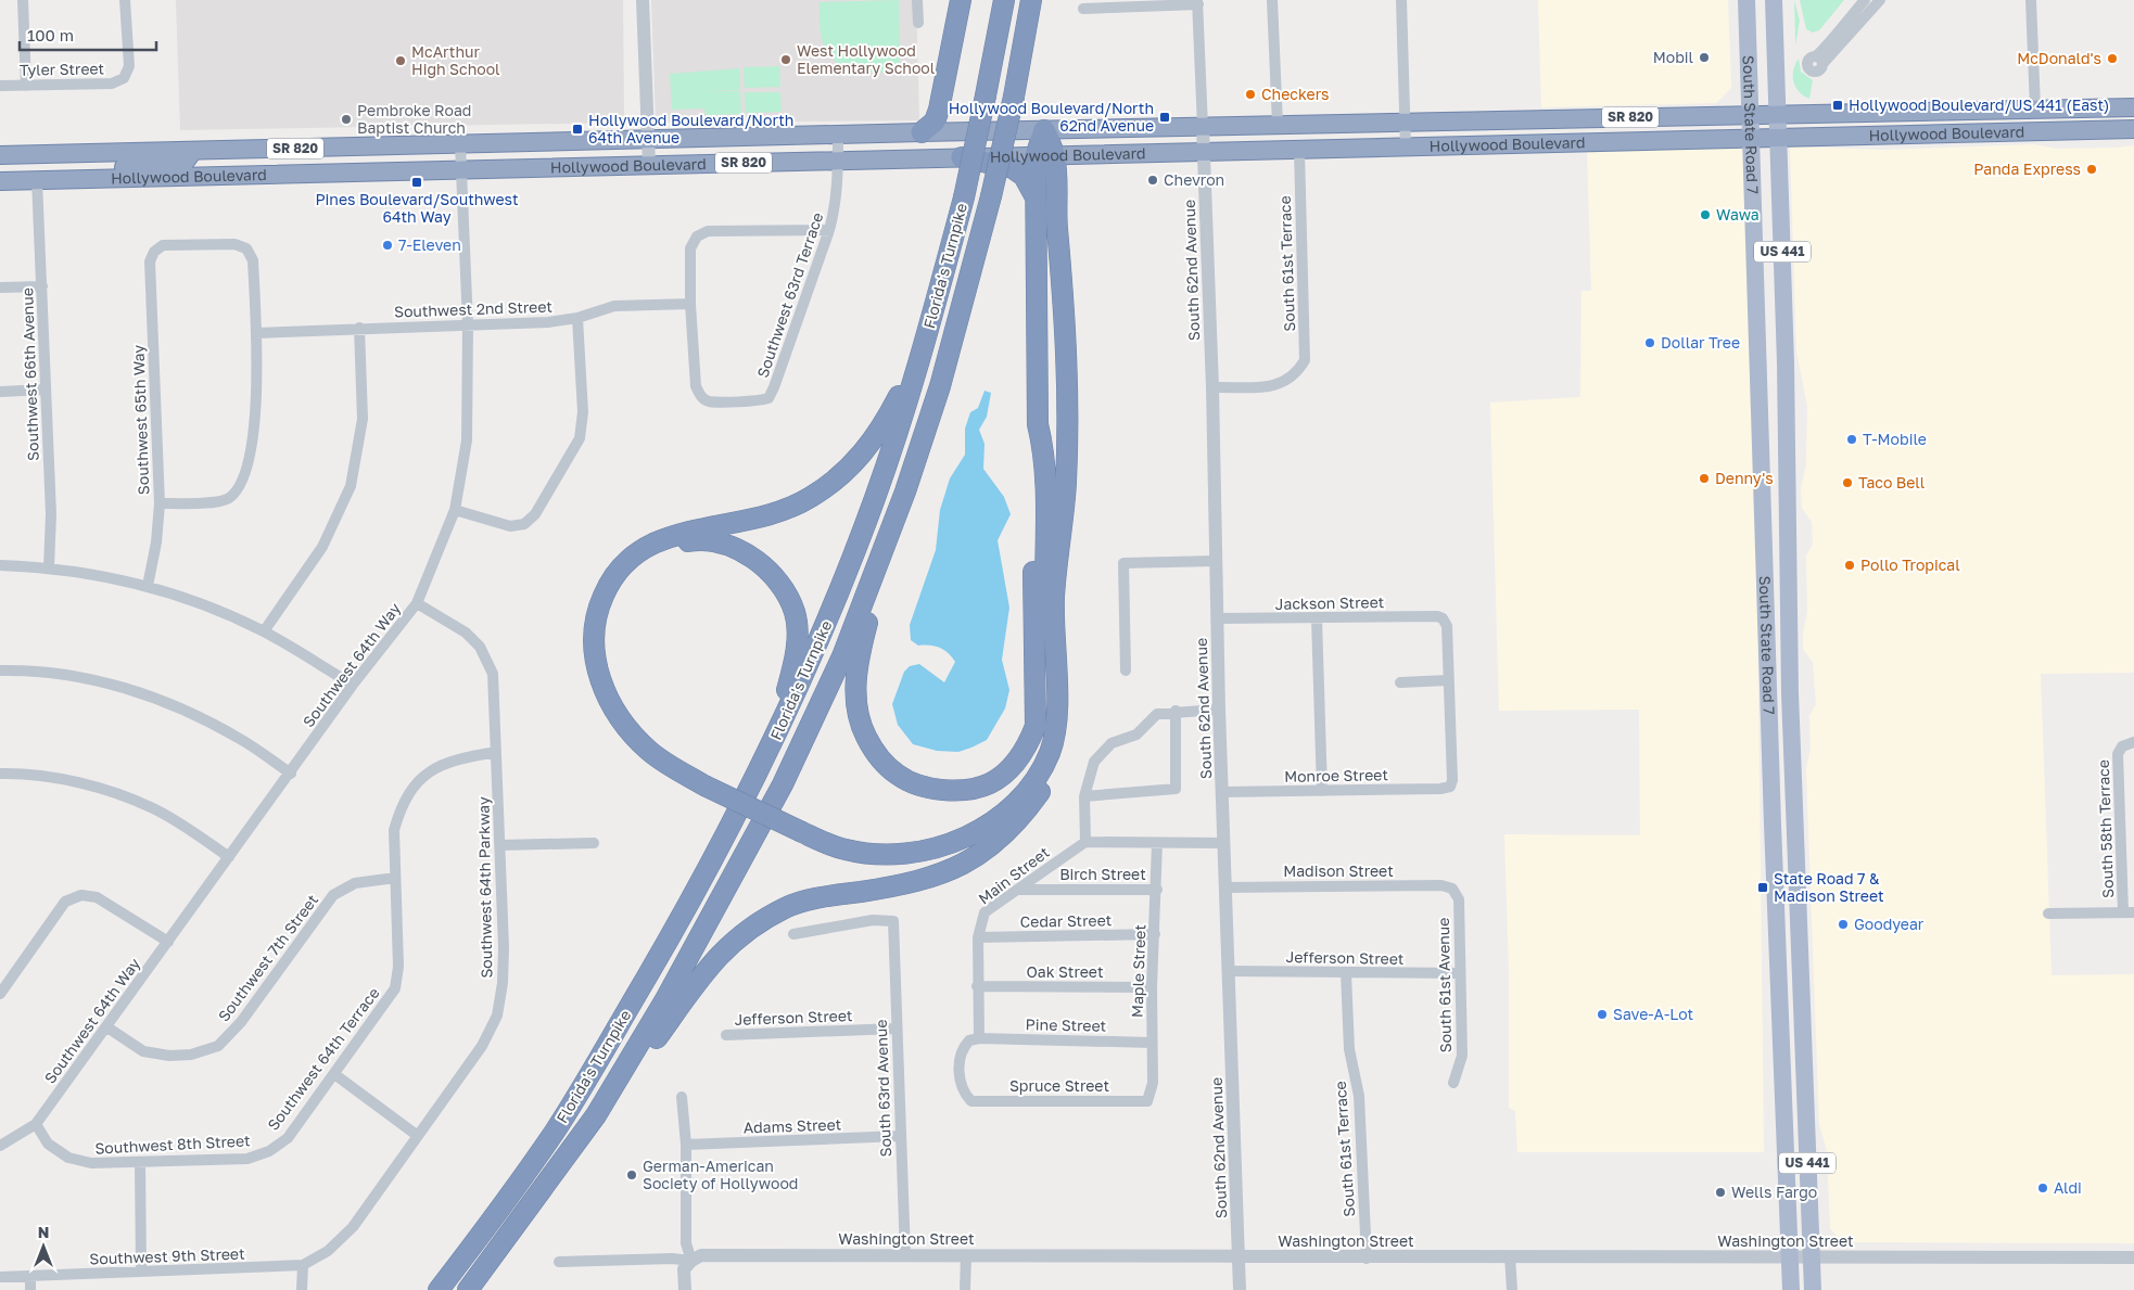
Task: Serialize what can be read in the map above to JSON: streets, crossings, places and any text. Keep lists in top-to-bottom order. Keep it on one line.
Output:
{"streets":{"highway":["SR 820","Hollywood Boulevard","Florida's Turnpike"],"main road":["South State Road 7","US 441"],"street":["Tyler Street","South 61st Terrace","South 62nd Avenue","Southwest 63rd Terrace","Southwest 2nd Street","Southwest 66th Avenue","Southwest 65th Way","Jackson Street","Southwest 64th Way","Monroe Street","South 58th Terrace","Madison Street","Birch Street","Main Street","Southwest 64th Parkway","Cedar Street","Southwest 7th Street","Jefferson Street","Maple Street","Oak Street","South 61st Avenue","Pine Street","Southwest 64th Terrace","Spruce Street","South 63rd Avenue","Adams Street","Southwest 8th Street","Washington Street","Southwest 9th Street"]},"crossings":[["South State Road 7","Hollywood Boulevard"],["South State Road 7","Washington Street"],["Hollywood Boulevard","South 61st Terrace"],["Hollywood Boulevard","South 62nd Avenue"],["Hollywood Boulevard","Southwest 63rd Terrace"],["Hollywood Boulevard","Southwest 66th Avenue"],["Hollywood Boulevard","Southwest 64th Way"],["South 61st Terrace","South 62nd Avenue"],["South 61st Terrace","Jefferson Street"],["South 61st Terrace","Washington Street"],["South 62nd Avenue","Jackson Street"],["South 62nd Avenue","Monroe Street"],["South 62nd Avenue","Madison Street"],["South 62nd Avenue","Jefferson Street"],["South 62nd Avenue","Washington Street"],["Southwest 63rd Terrace","Southwest 2nd Street"],["Southwest 2nd Street","Southwest 65th Way"],["Southwest 2nd Street","Southwest 64th Way"],["Jackson Street","Monroe Street"],["Southwest 64th Way","Southwest 64th Parkway"],["Southwest 64th Way","Southwest 7th Street"],["Southwest 64th Way","Southwest 8th Street"],["Madison Street","South 61st Avenue"],["Birch Street","Main Street"],["Birch Street","Maple Street"],["Main Street","Cedar Street"],["Main Street","Oak Street"],["Main Street","Pine Street"],["Main Street","Spruce Street"],["Southwest 64th Parkway","Southwest 64th Terrace"],["Southwest 64th Parkway","Southwest 9th Street"],["Cedar Street","Maple Street"],["Southwest 7th Street","Southwest 64th Terrace"],["Jefferson Street","South 61st Avenue"],["Jefferson Street","South 63rd Avenue"],["Maple Street","Oak Street"],["Maple Street","Pine Street"],["Maple Street","Spruce Street"],["Pine Street","Spruce Street"],["Southwest 64th Terrace","Southwest 8th Street"],["South 63rd Avenue","Adams Street"],["South 63rd Avenue","Washington Street"]],"places":{"other":["Mobil","McDonald's","West Hollywood Elementary School","McArthur High School","Checkers","Pembroke Road Baptist Church","Panda Express","Chevron","Wawa","7-Eleven","Dollar Tree","T-Mobile","Denny's","Taco Bell","Pollo Tropical","Goodyear","Save-A-Lot","German-American Society of Hollywood","Aldi","Wells Fargo"],"transit":["Hollywood Boulevard/US 441 (East)","Hollywood Boulevard/North 62nd Avenue","Hollywood Boulevard/North 64th Avenue","Pines Boulevard/Southwest 64th Way","State Road 7 & Madison Street"]},"scale_bar":"100 m","north":"top"}
